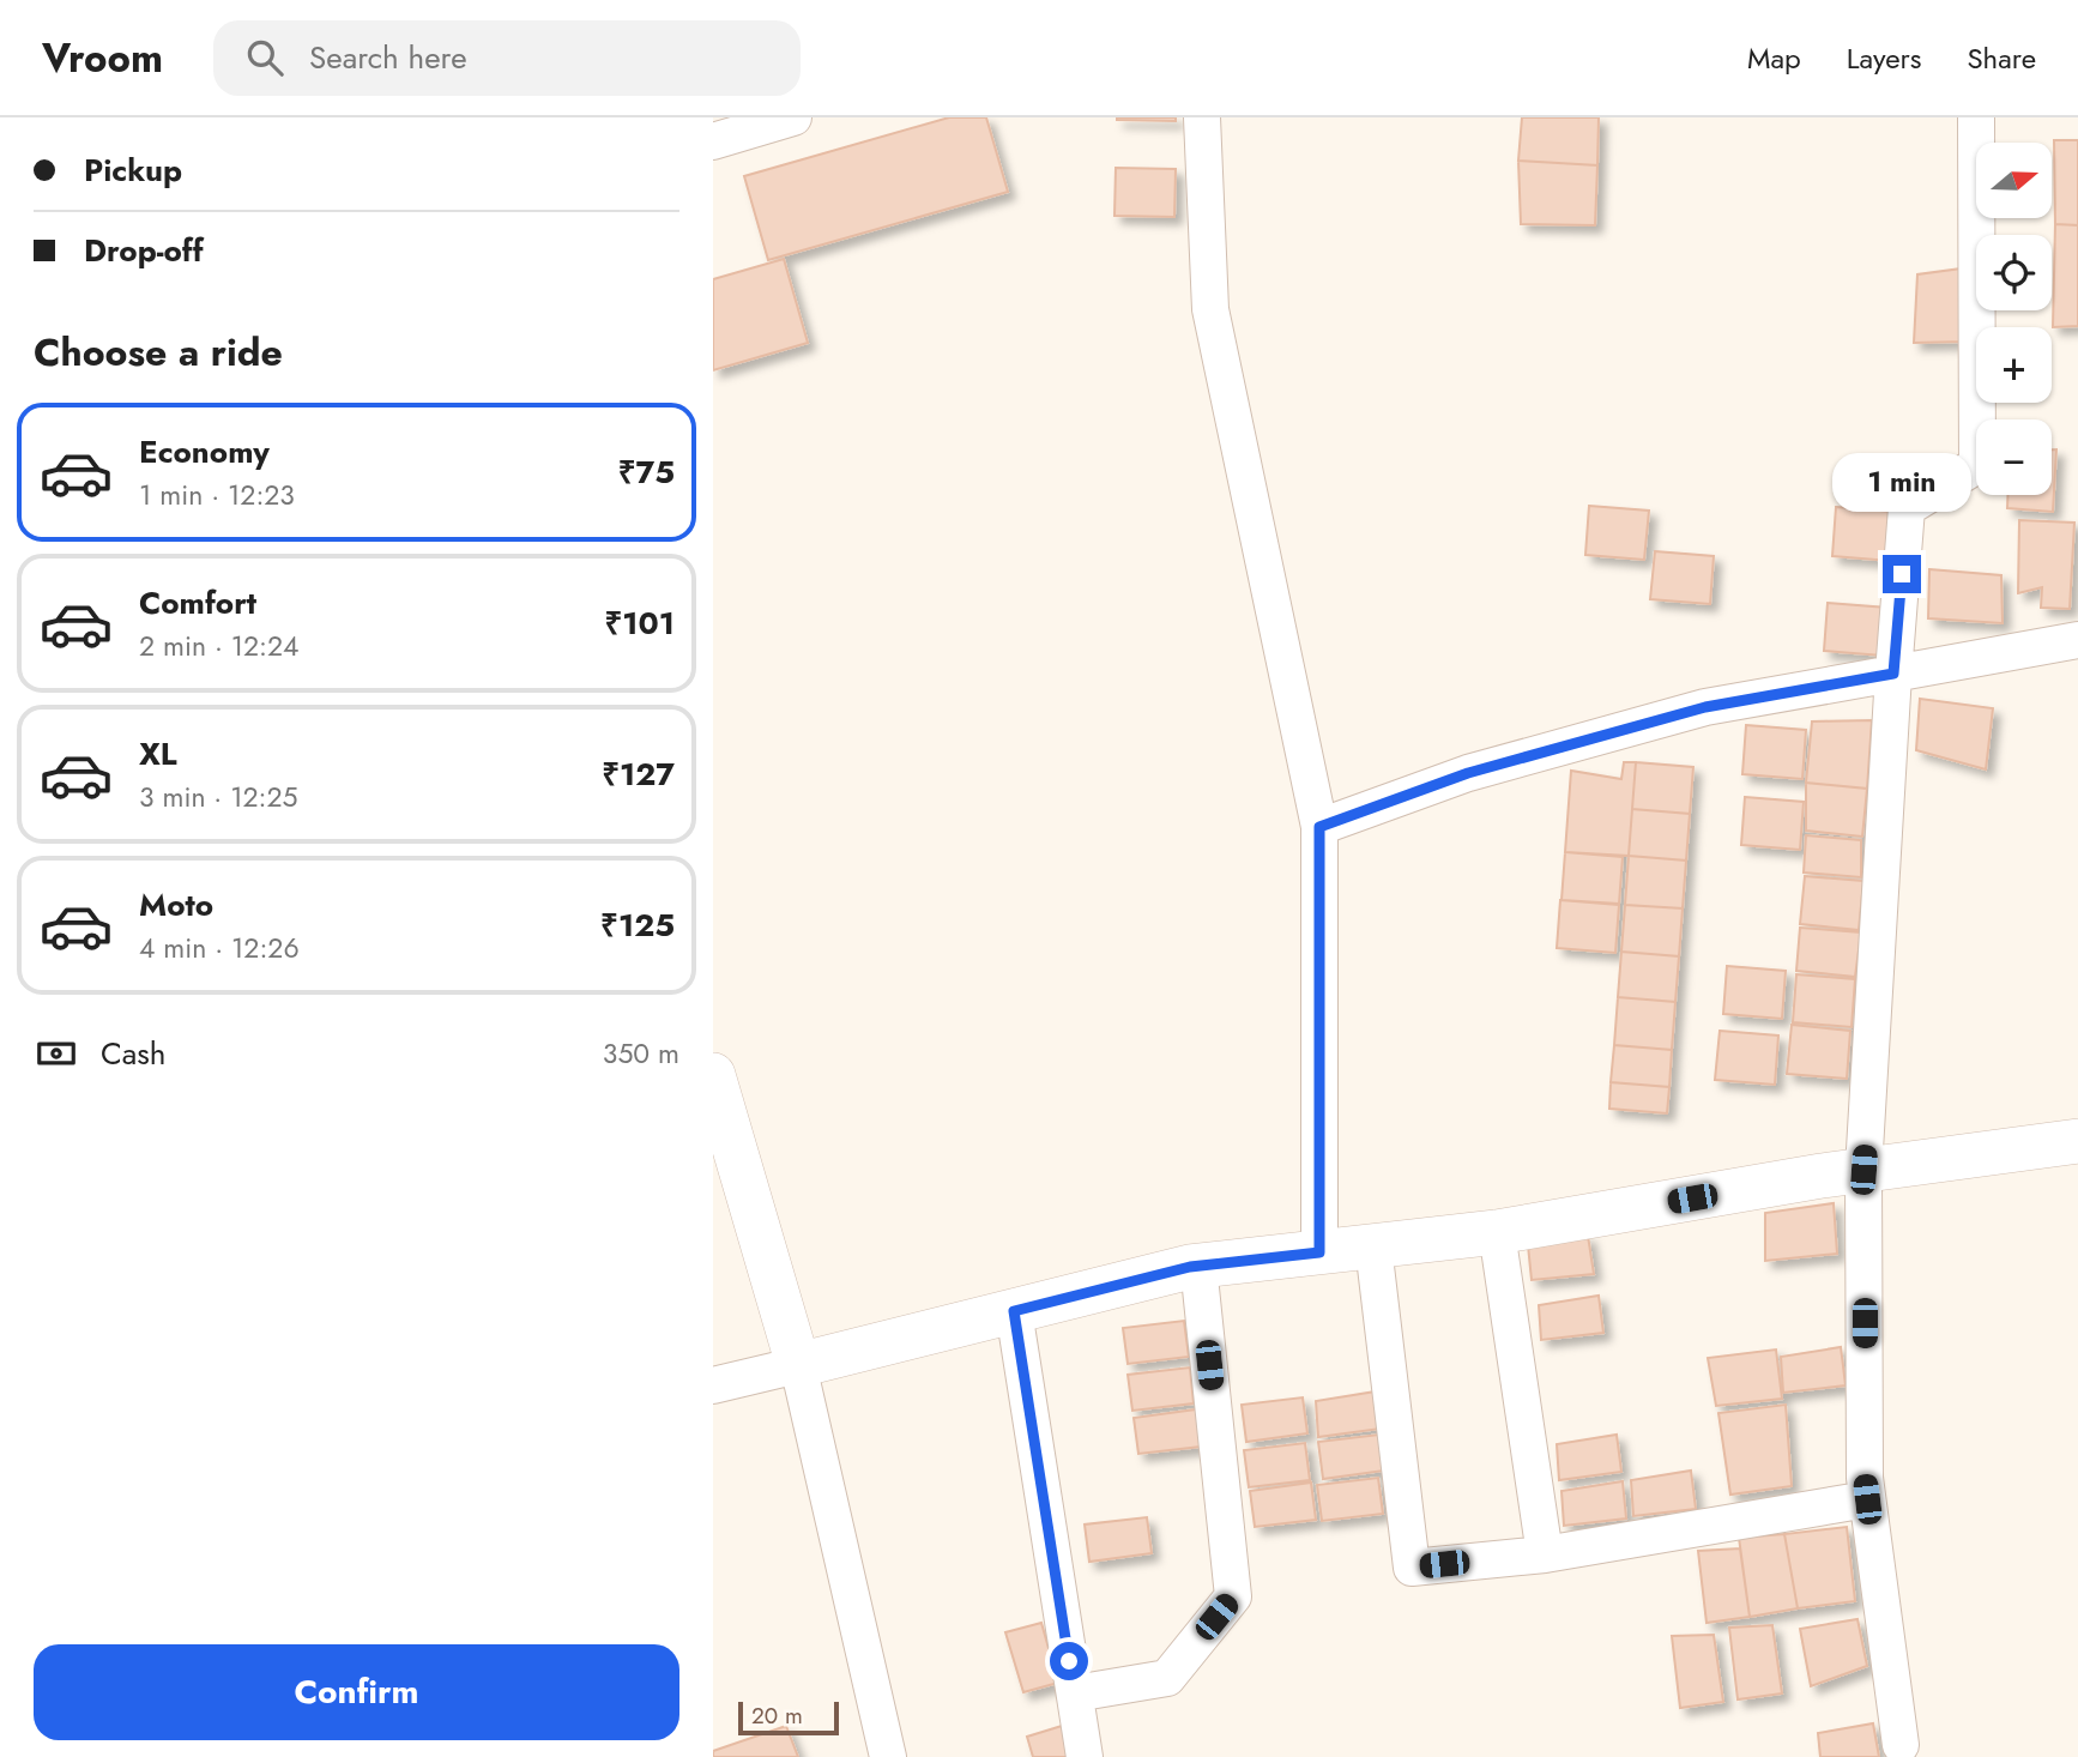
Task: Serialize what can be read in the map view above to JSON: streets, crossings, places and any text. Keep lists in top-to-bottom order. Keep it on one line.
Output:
{"scale_bar":"20 m","north":"right","page":{"header":"Vroom","search":"Search here","nav":["Map","Layers","Share"],"banner":["Pickup","Drop-off"],"map_buttons":["+","−"],"heading":"Choose a ride","list":[{"name":"Economy","note":"1 min · 12:23","value":"₹75"},{"name":"Comfort","note":"2 min · 12:24","value":"₹101"},{"name":"XL","note":"3 min · 12:25","value":"₹127"},{"name":"Moto","note":"4 min · 12:26","value":"₹125"}],"bubble":"1 min","pay":["Cash","350 m"],"buttons":"Confirm","scale":"20 m"}}
